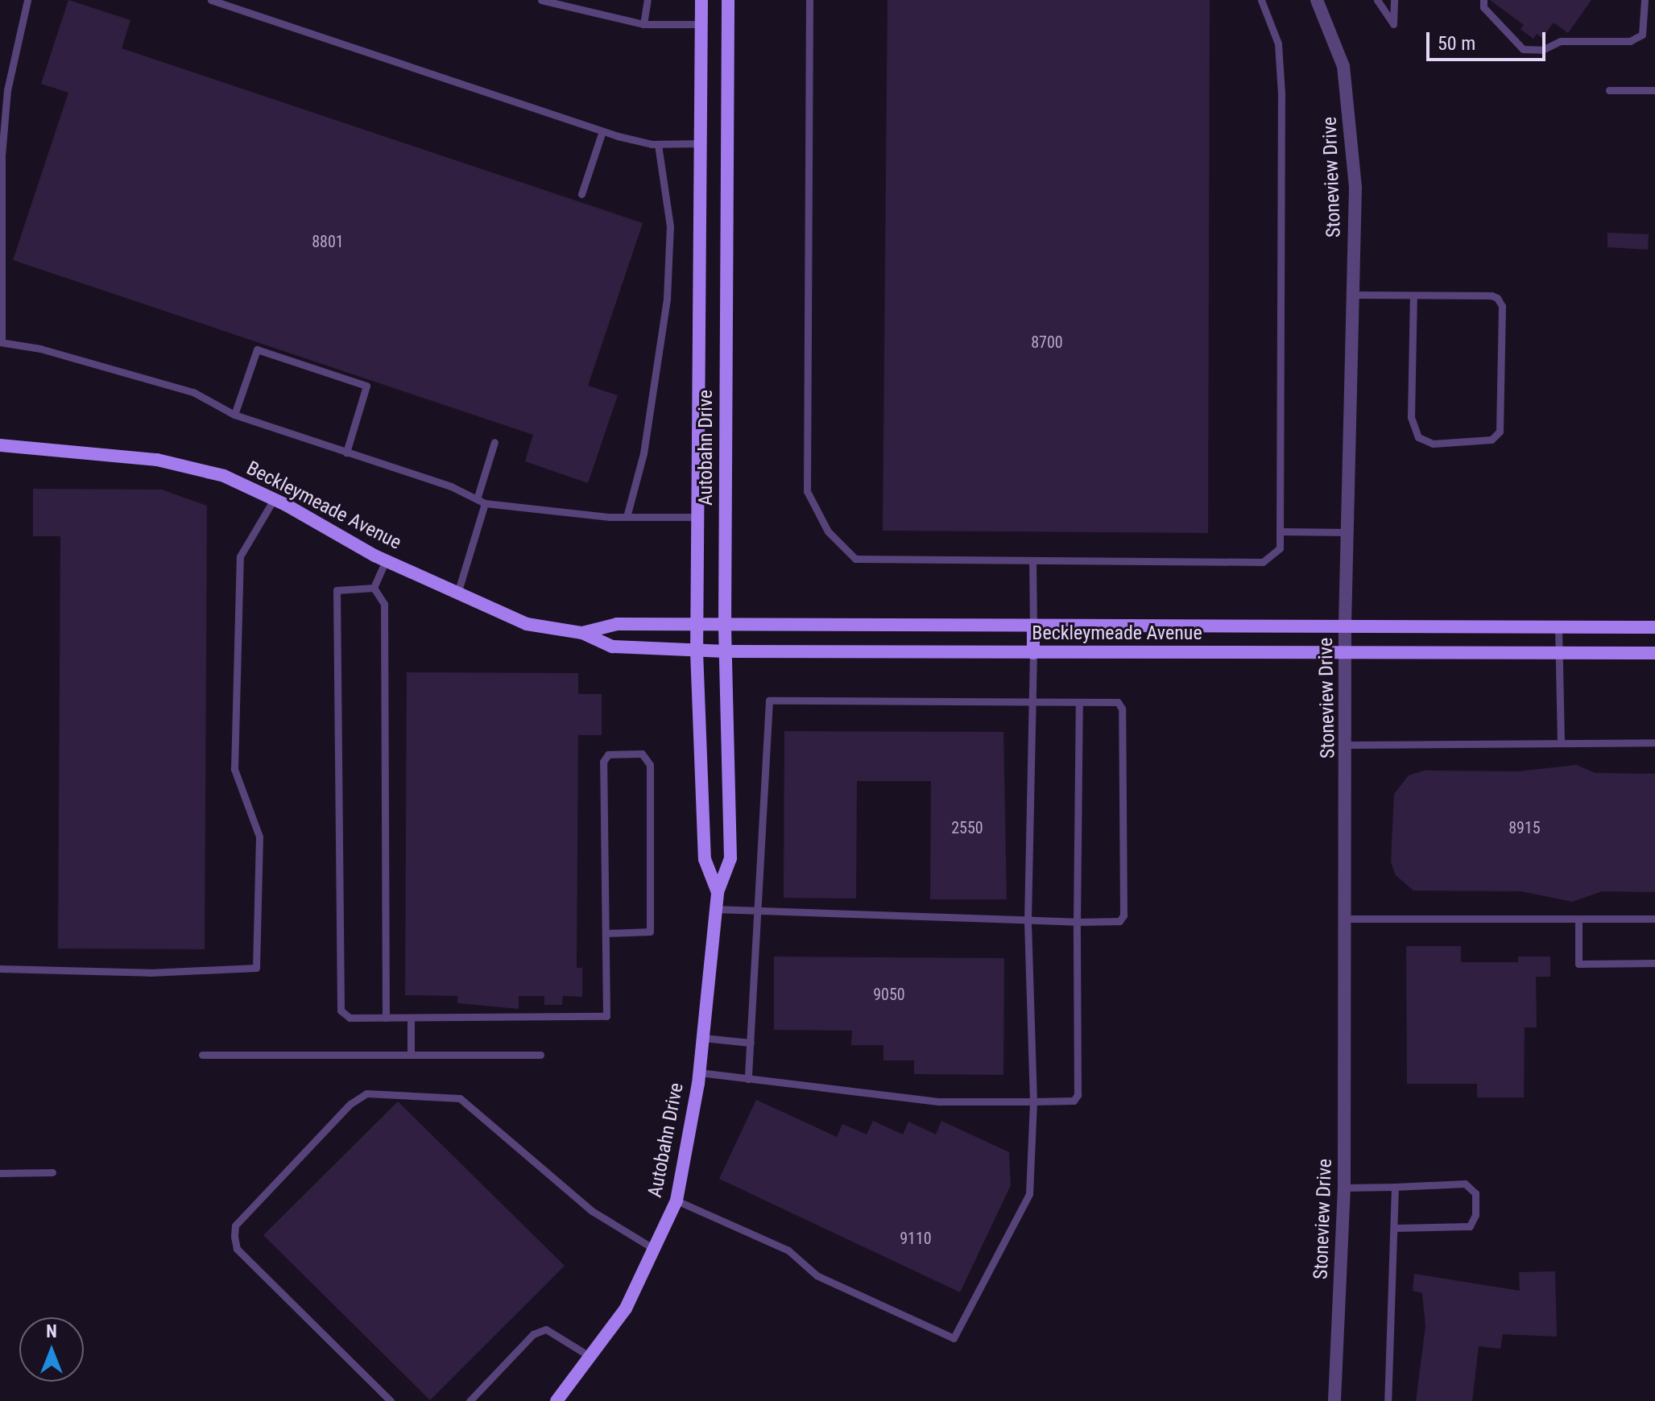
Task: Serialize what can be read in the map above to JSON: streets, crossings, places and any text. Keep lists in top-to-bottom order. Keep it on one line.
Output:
{"streets":{"street":["Stoneview Drive","Autobahn Drive","Beckleymeade Avenue"]},"crossings":[["Stoneview Drive","Beckleymeade Avenue"],["Autobahn Drive","Beckleymeade Avenue"]],"house_numbers":["8801","8700","2550","8915","9050","9110"],"scale_bar":"50 m","north":"top"}
